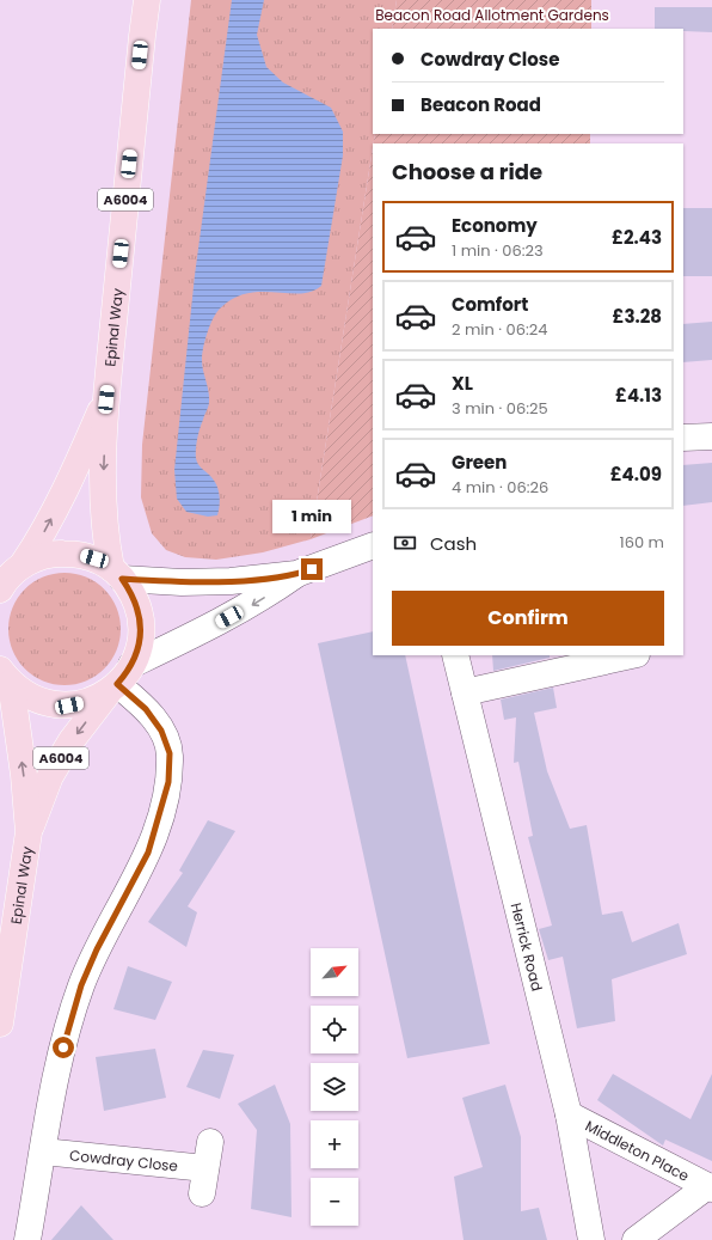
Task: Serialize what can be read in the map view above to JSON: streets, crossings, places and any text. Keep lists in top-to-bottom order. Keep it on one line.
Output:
{"streets":{"main road":["A6004","Epinal Way"],"street":["Herrick Road","Middleton Place","Cowdray Close"]},"crossings":[["Herrick Road","Middleton Place"]],"parks":["Beacon Road Allotment Gardens"],"north":"top right","page":{"banner":["Cowdray Close","Beacon Road"],"heading":"Choose a ride","list":[{"name":"Economy","note":"1 min · 06:23","value":"£2.43"},{"name":"Comfort","note":"2 min · 06:24","value":"£3.28"},{"name":"XL","note":"3 min · 06:25","value":"£4.13"},{"name":"Green","note":"4 min · 06:26","value":"£4.09"}],"bubble":"1 min","pay":["Cash","160 m"],"buttons":"Confirm","map_buttons":["+","−"]}}
